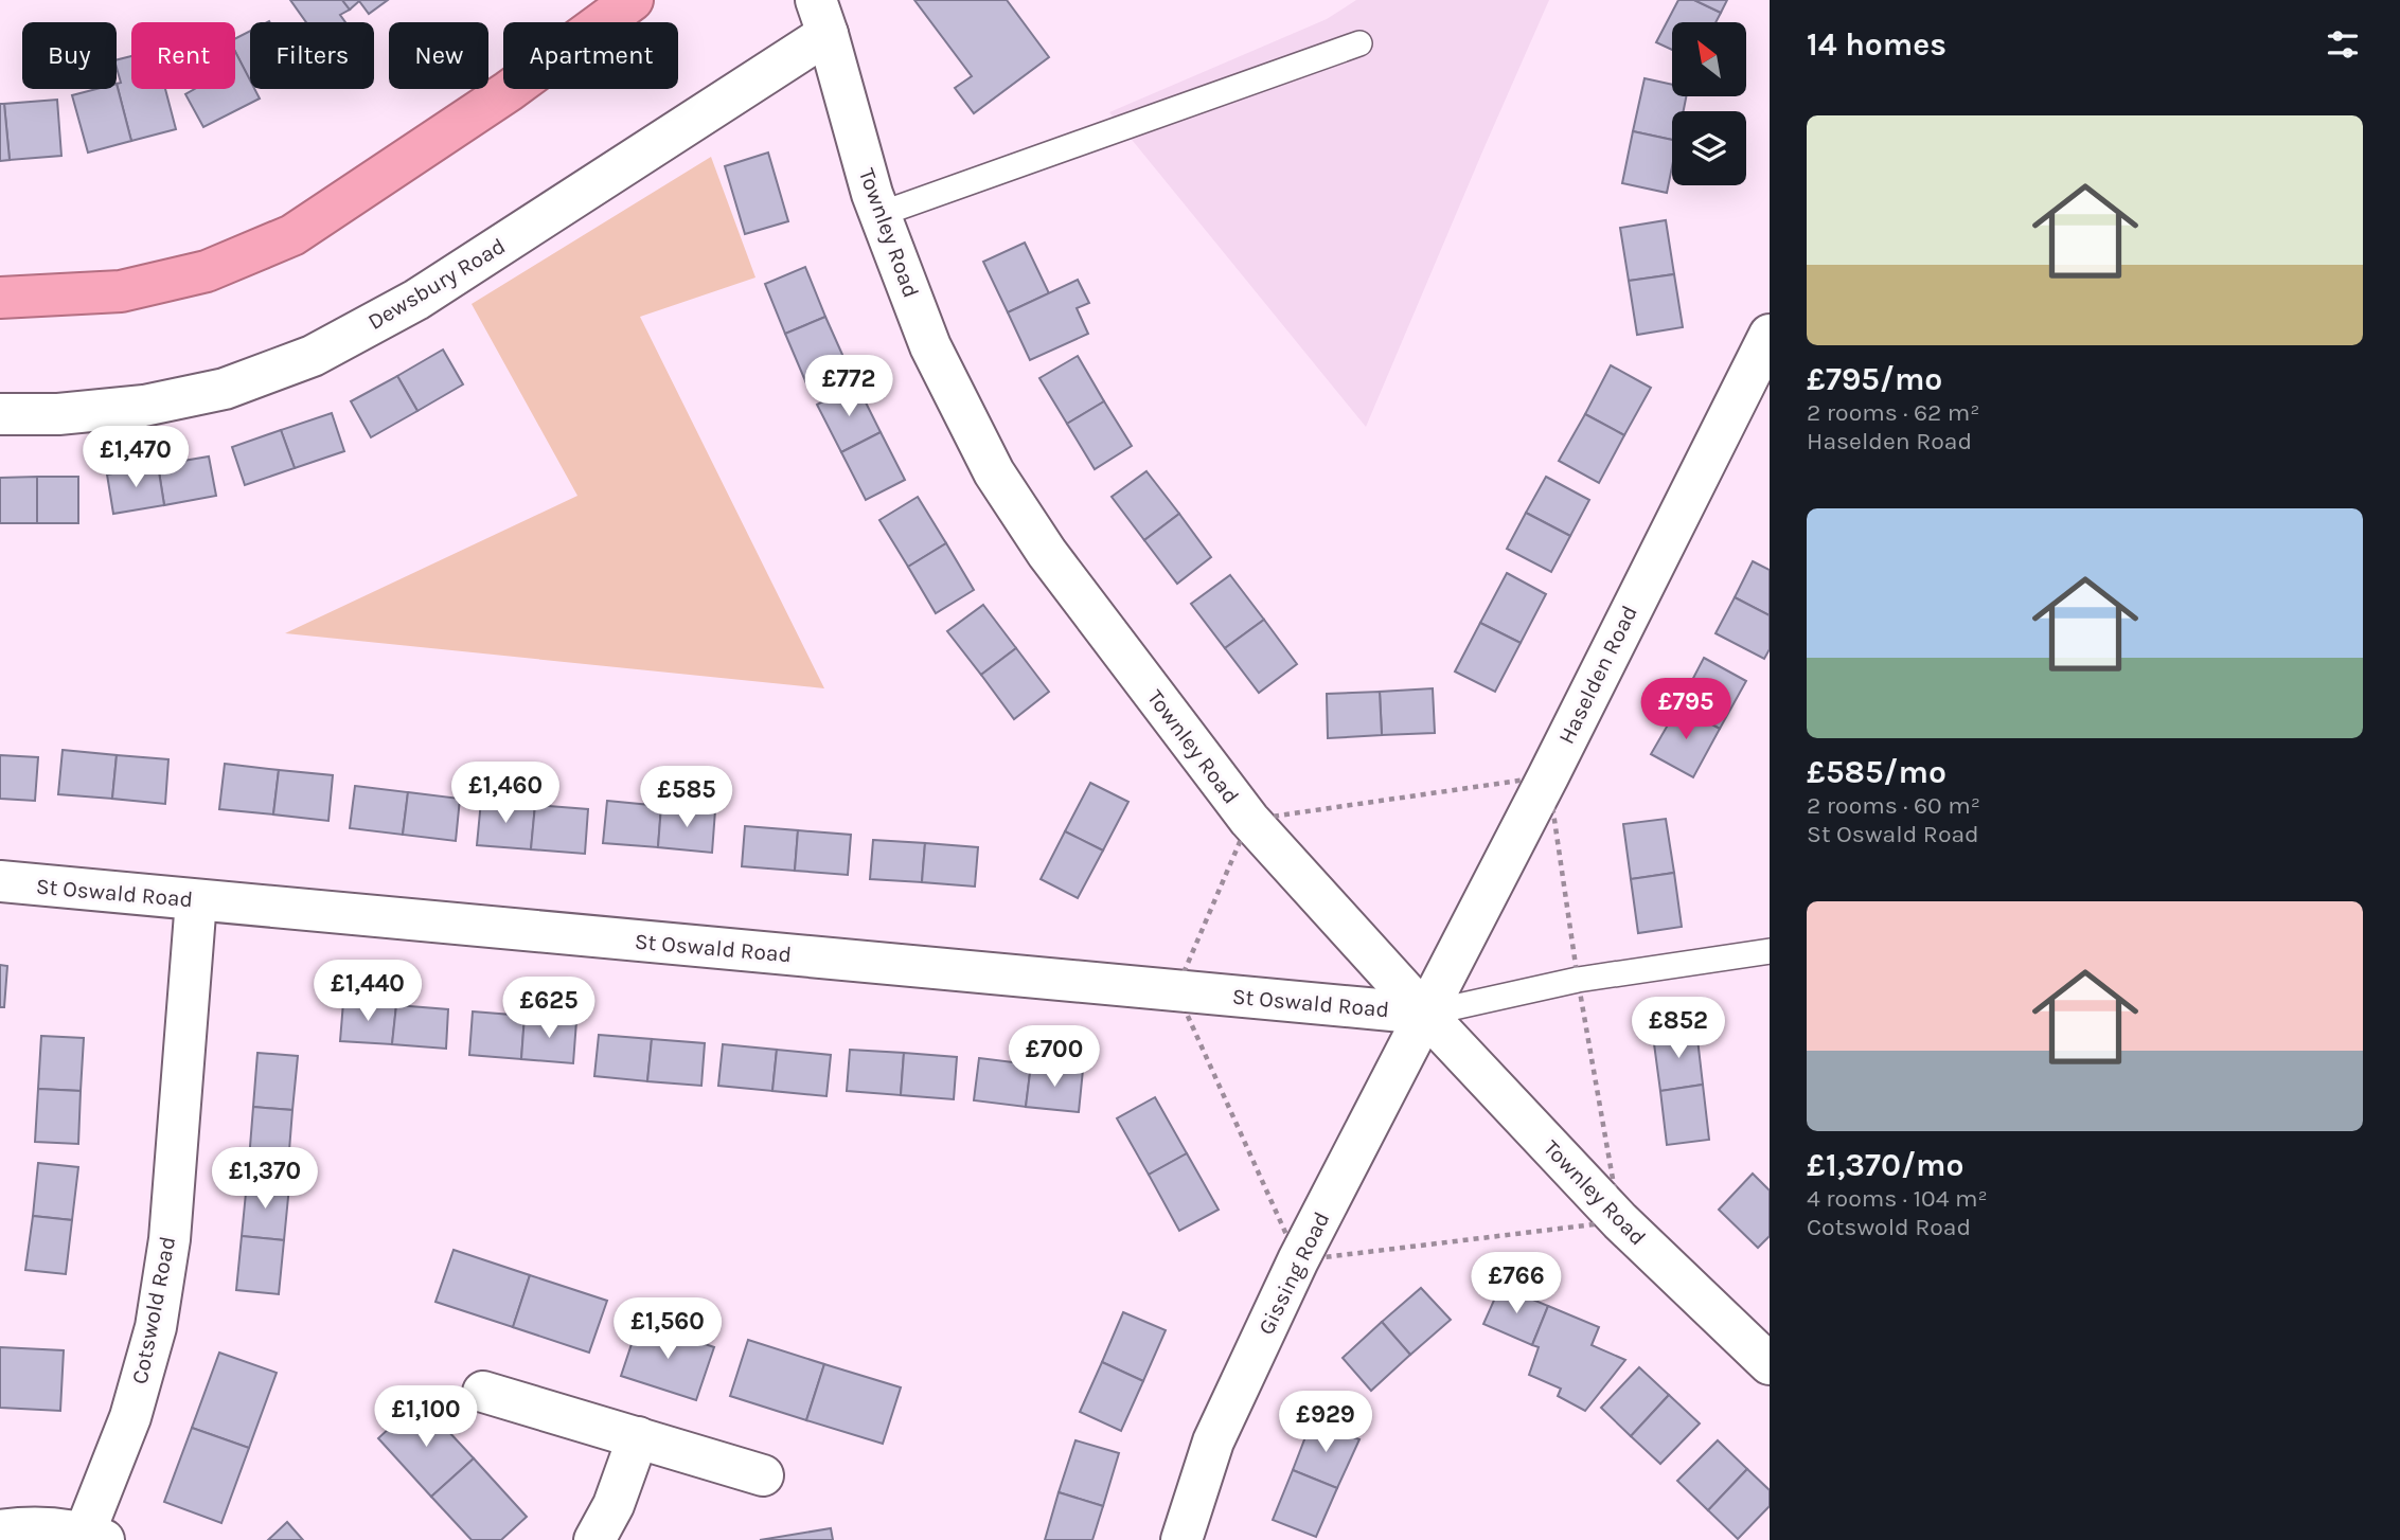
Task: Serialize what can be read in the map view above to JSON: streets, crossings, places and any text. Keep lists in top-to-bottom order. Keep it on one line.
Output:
{"streets":{"street":["Townley Road","Dewsbury Road","Haselden Road","St Oswald Road","Gissing Road","Cotswold Road"]},"crossings":[["Townley Road","Dewsbury Road"],["Townley Road","Haselden Road"],["Townley Road","St Oswald Road"],["Townley Road","Gissing Road"],["Haselden Road","St Oswald Road"],["Haselden Road","Gissing Road"],["St Oswald Road","Gissing Road"],["St Oswald Road","Cotswold Road"]],"north":"top left","page":{"heading":"14 homes","chip":["Buy","Rent","Filters","New","Apartment"],"list":[{"name":"£795/mo","note":"2 rooms · 62 m² · Haselden Road"},{"name":"£585/mo","note":"2 rooms · 60 m² · St Oswald Road"},{"name":"£1,370/mo","note":"4 rooms · 104 m² · Cotswold Road"}],"price":["£772","£1,470","£795","£1,460","£585","£1,440","£625","£852","£700","£1,370","£766","£1,560","£1,100","£929"]}}
